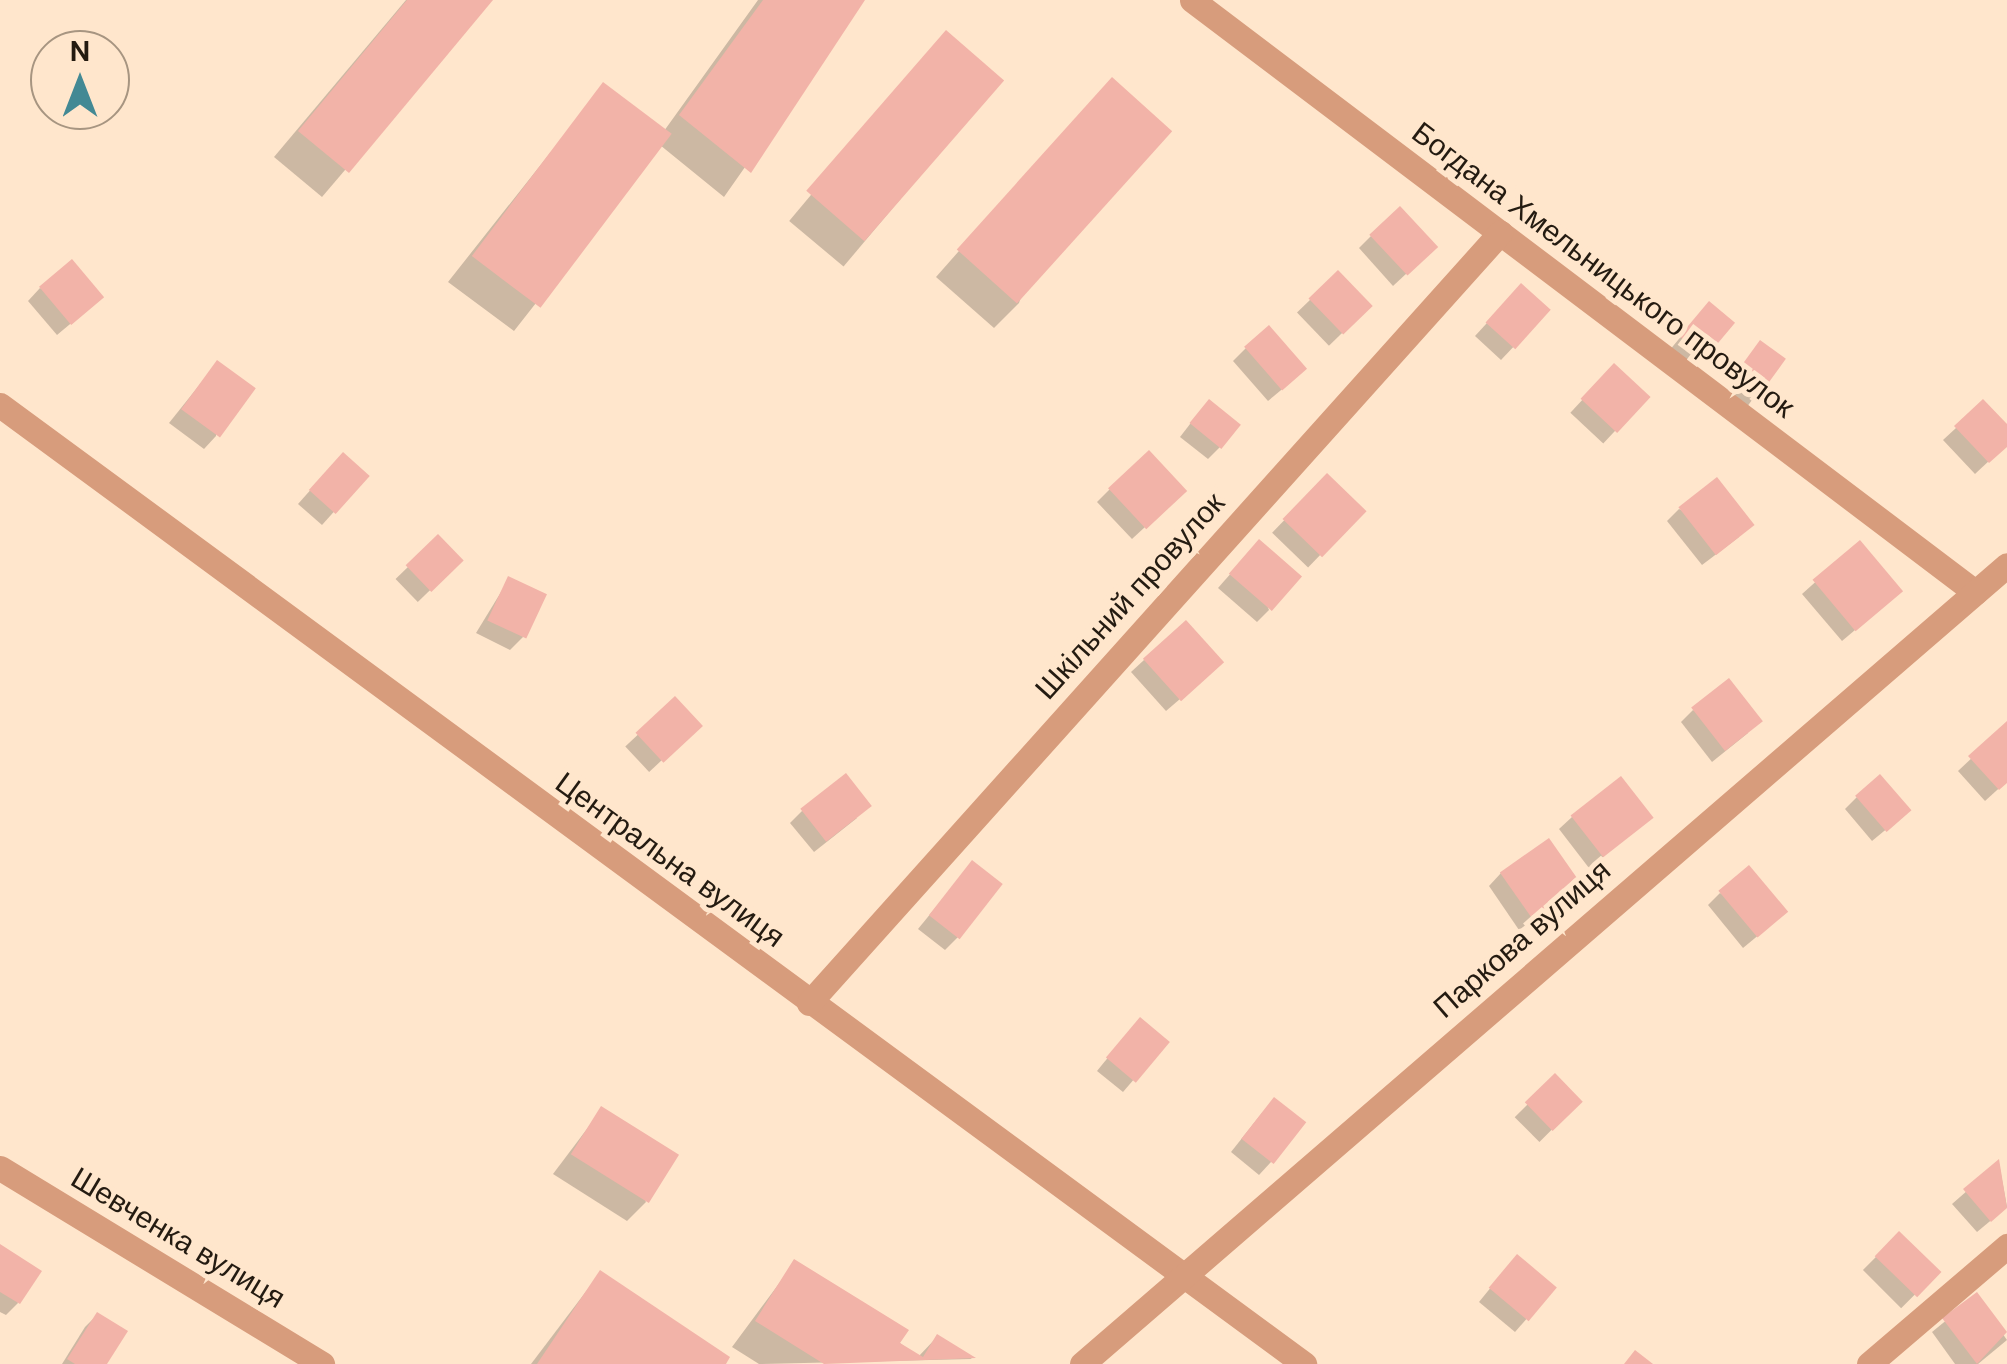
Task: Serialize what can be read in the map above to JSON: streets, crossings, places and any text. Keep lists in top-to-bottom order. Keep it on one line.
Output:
{"streets":{"street":["Богдана Хмельницького провулок","Шкільний провулок","Центральна вулиця","Паркова вулиця","Шевченка вулиця"]},"crossings":[["Богдана Хмельницького провулок","Шкільний провулок"],["Богдана Хмельницького провулок","Паркова вулиця"],["Шкільний провулок","Центральна вулиця"],["Центральна вулиця","Паркова вулиця"]],"north":"top"}
